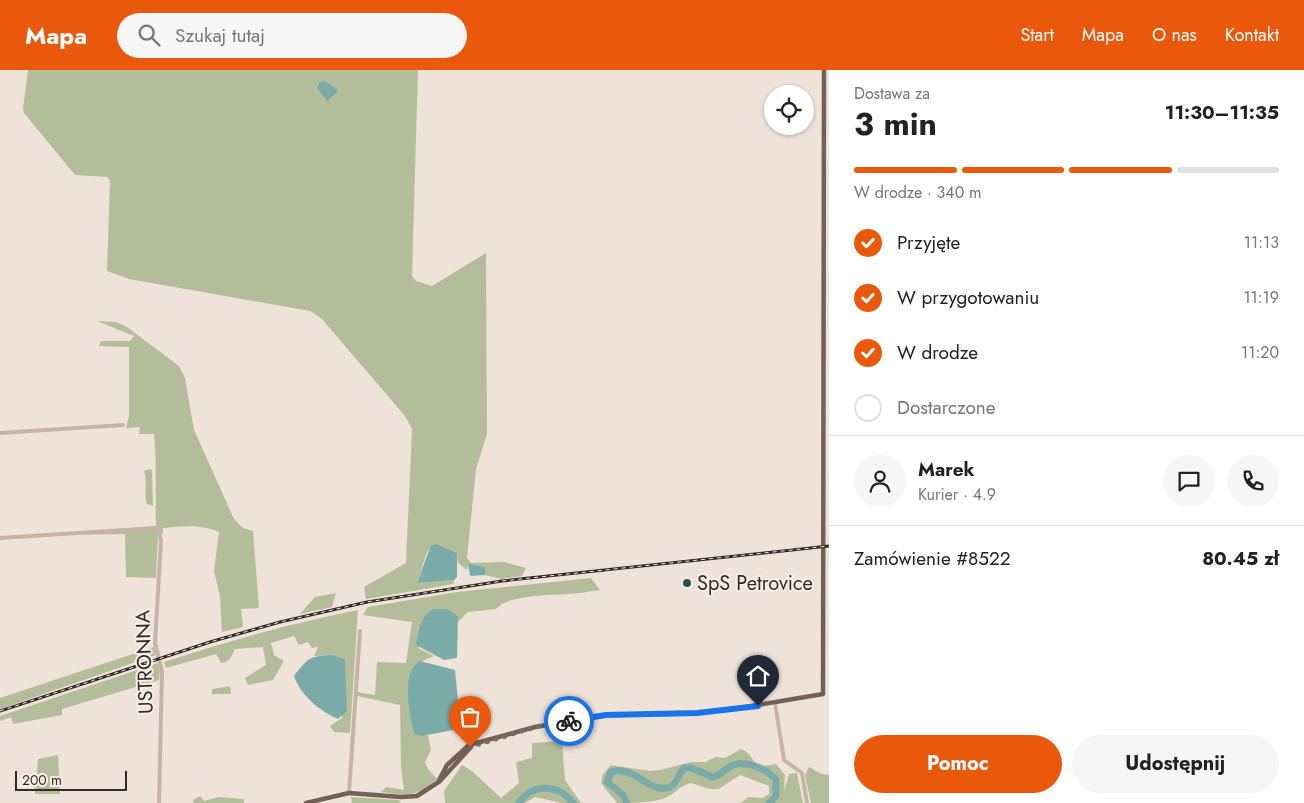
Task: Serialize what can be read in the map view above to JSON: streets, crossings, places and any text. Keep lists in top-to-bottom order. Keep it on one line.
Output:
{"streets":{"street":["USTRONNA"]},"places":["SpS Petrovice"],"scale_bar":"200 m","page":{"header":"Mapa","search":"Szukaj tutaj","nav":["Start","Mapa","O nas","Kontakt"],"heading":["3 min","Dostawa za","11:30–11:35"],"panel":["Marek","Kurier · 4.9","Zamówienie #8522","80.45 zł"],"bar":"W drodze · 340 m","list":[["Przyjęte","11:13"],["W przygotowaniu","11:19"],["W drodze","11:20"],"Dostarczone"],"buttons":["Pomoc","Udostępnij"],"scale":"200 m"}}
